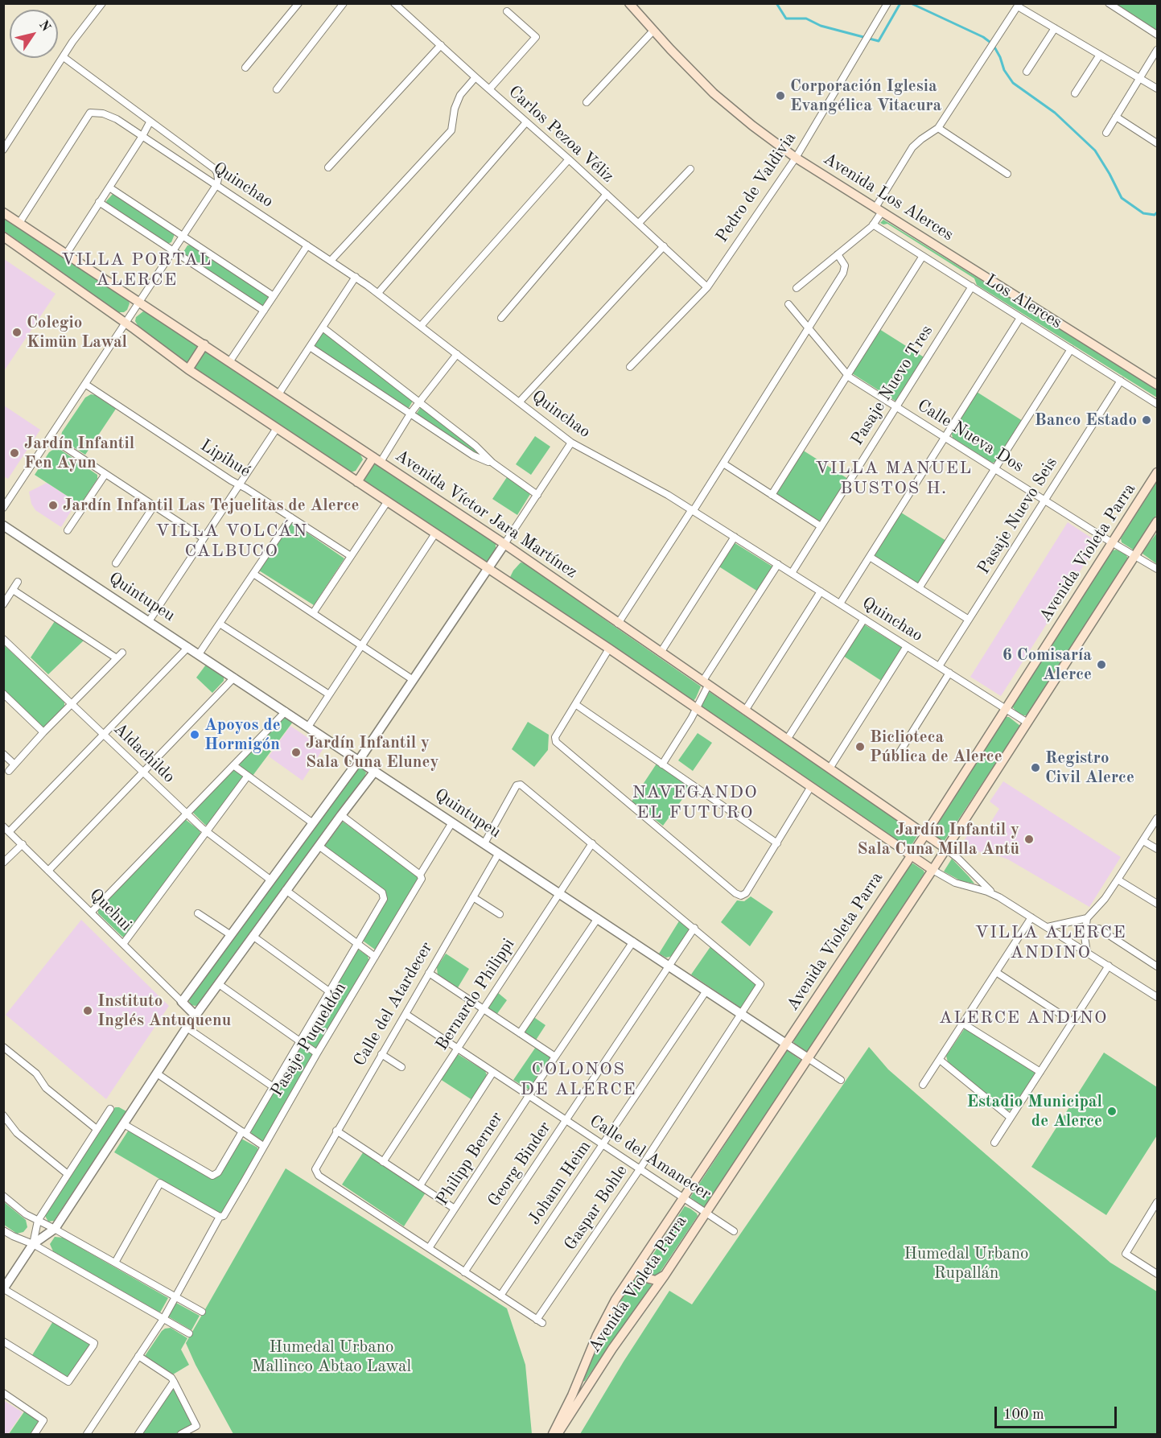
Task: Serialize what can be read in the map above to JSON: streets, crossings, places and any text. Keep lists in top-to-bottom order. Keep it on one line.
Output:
{"streets":{"main road":["Avenida Los Alerces","Avenida Víctor Jara Martínez","Avenida Violeta Parra"],"street":["Carlos Pezoa Véliz","Quinchao","Pedro de Valdivia","Los Alerces","Pasaje Nuevo Tres","Calle Nueva Dos","Lipihué","Pasaje Nuevo Seis","Quintupeu","Aldachildo","Quehui","Bernardo Philippi","Calle del Atardecer","Pasaje Puqueldón","Calle del Amanecer","Philipp Berner","Georg Binder","Johann Heim","Gaspar Bohle"]},"crossings":[["Carlos Pezoa Véliz","Pedro de Valdivia"],["Quinchao","Pasaje Nuevo Tres"],["Quinchao","Avenida Víctor Jara Martínez"],["Quinchao","Pasaje Nuevo Seis"],["Quinchao","Avenida Violeta Parra"],["Pedro de Valdivia","Avenida Los Alerces"],["Los Alerces","Pasaje Nuevo Tres"],["Los Alerces","Pasaje Nuevo Seis"],["Pasaje Nuevo Tres","Calle Nueva Dos"],["Calle Nueva Dos","Pasaje Nuevo Seis"],["Calle Nueva Dos","Avenida Violeta Parra"],["Avenida Víctor Jara Martínez","Avenida Violeta Parra"],["Avenida Violeta Parra","Quintupeu"],["Avenida Violeta Parra","Calle del Amanecer"],["Quintupeu","Bernardo Philippi"],["Quintupeu","Calle del Atardecer"],["Quintupeu","Pasaje Puqueldón"],["Quintupeu","Philipp Berner"],["Quintupeu","Georg Binder"],["Quintupeu","Johann Heim"],["Quintupeu","Gaspar Bohle"],["Bernardo Philippi","Calle del Amanecer"],["Calle del Atardecer","Calle del Amanecer"],["Calle del Atardecer","Philipp Berner"],["Calle del Amanecer","Philipp Berner"],["Calle del Amanecer","Georg Binder"],["Calle del Amanecer","Johann Heim"],["Calle del Amanecer","Gaspar Bohle"],["Georg Binder","Gaspar Bohle"],["Johann Heim","Gaspar Bohle"]],"districts":["VILLA PORTAL ALERCE","VILLA MANUEL BUSTOS H.","VILLA VOLCÁN CALBUCO","NAVEGANDO EL FUTURO","VILLA ALERCE ANDINO","ALERCE ANDINO","COLONOS DE ALERCE"],"parks":["Humedal Urbano Rupallán","Humedal Urbano Mallinco Abtao Lawal"],"places":["Corporación Iglesia Evangélica Vitacura","Colegio Kimün Lawal","Banco Estado","Jardín Infantil Fen Ayun","Jardín Infantil Las Tejuelitas de Alerce","6 Comisaría Alerce","Apoyos de Hormigón","Biclioteca Pública de Alerce","Jardín Infantil y Sala Cuna Eluney","Registro Civil Alerce","Jardín Infantil y Sala Cuna Milla Antü","Instituto Inglés Antuquenu","Estadio Municipal de Alerce"],"scale_bar":"100 m","north":"top right"}
